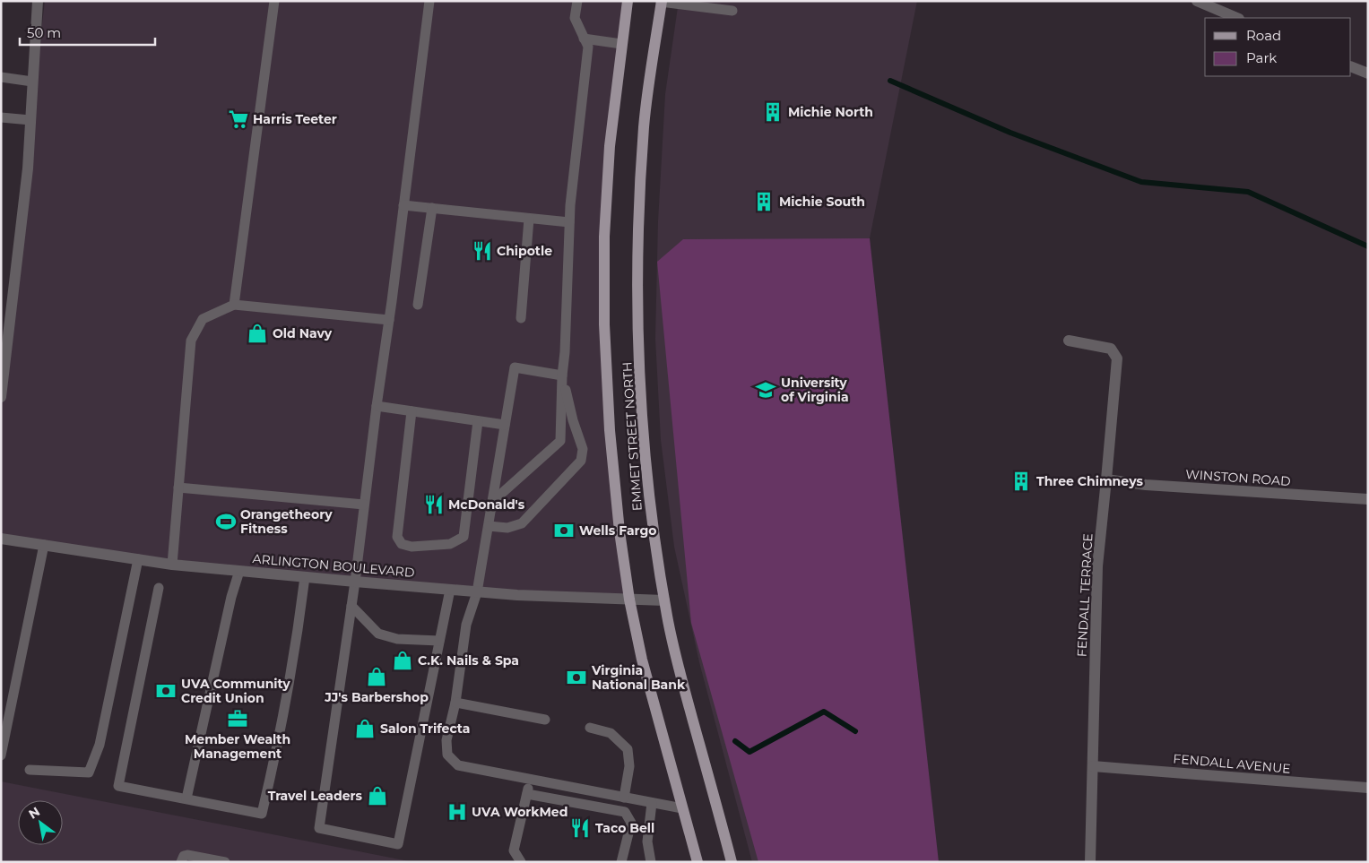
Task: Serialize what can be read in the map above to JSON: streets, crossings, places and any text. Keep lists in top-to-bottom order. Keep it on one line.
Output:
{"streets":{"main road":["EMMET STREET NORTH"],"street":["WINSTON ROAD","ARLINGTON BOULEVARD","FENDALL TERRACE","FENDALL AVENUE"]},"crossings":[["EMMET STREET NORTH","ARLINGTON BOULEVARD"],["WINSTON ROAD","FENDALL TERRACE"],["FENDALL TERRACE","FENDALL AVENUE"]],"places":{"building":["Michie North","Michie South","Three Chimneys"],"supermarket":["Harris Teeter"],"restaurant":["Chipotle","McDonald's","Taco Bell"],"shop":["Old Navy","C.K. Nails & Spa","JJ's Barbershop","Salon Trifecta","Travel Leaders"],"school or university":["University of Virginia"],"sports":["Orangetheory Fitness"],"bank":["Wells Fargo","Virginia National Bank","UVA Community Credit Union"],"office":["Member Wealth Management"],"hospital":["UVA WorkMed"]},"legend":["Road","Park"],"scale_bar":"50 m","north":"top left"}
